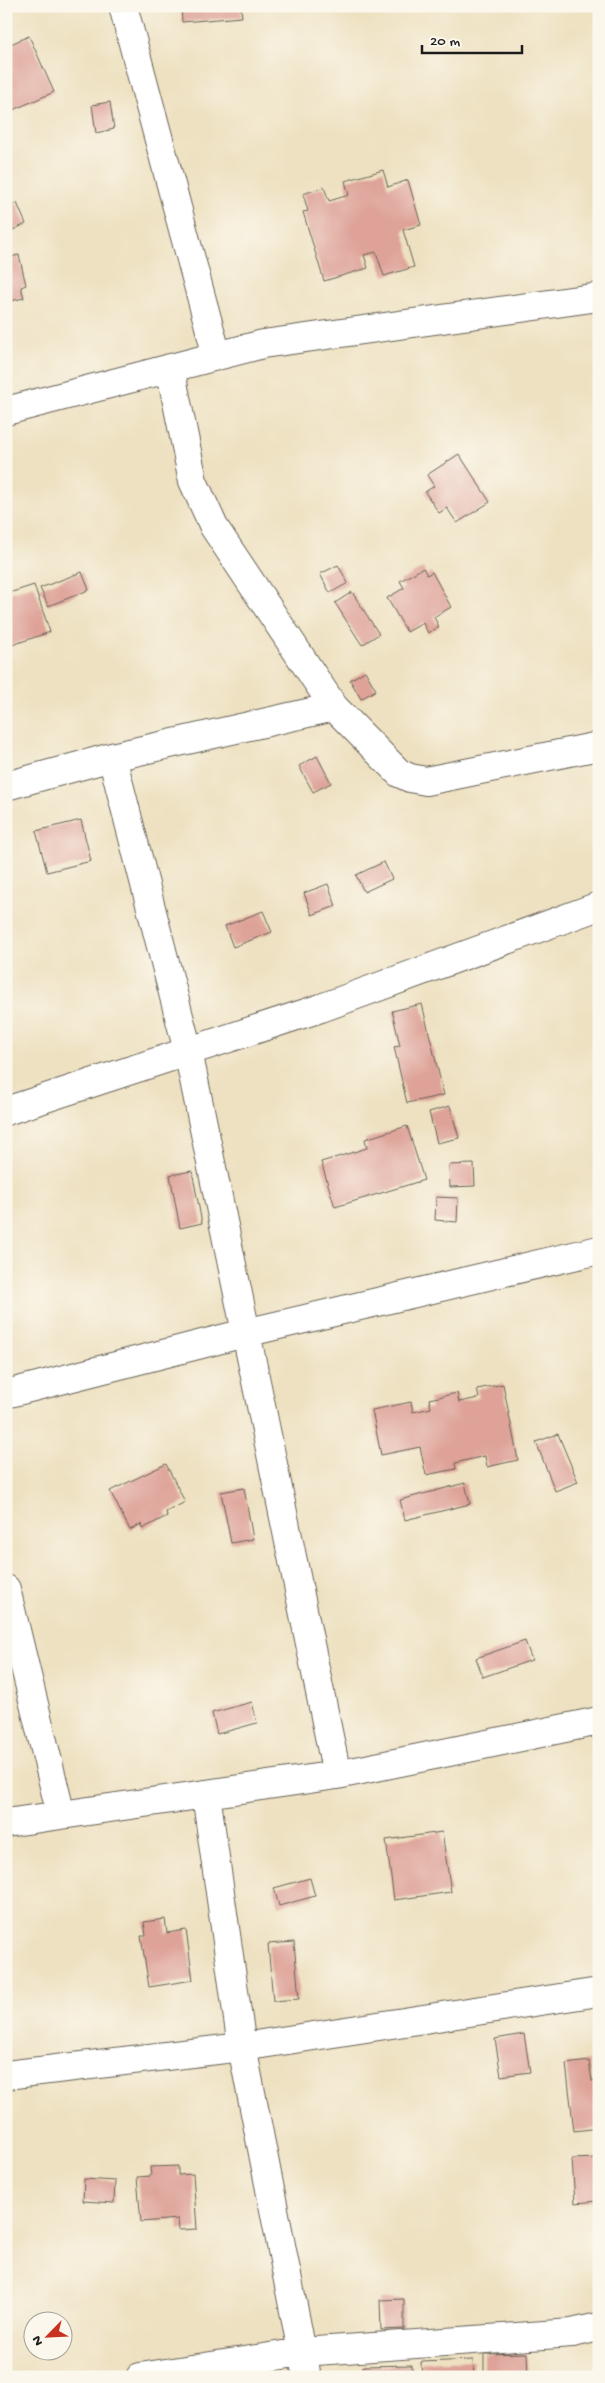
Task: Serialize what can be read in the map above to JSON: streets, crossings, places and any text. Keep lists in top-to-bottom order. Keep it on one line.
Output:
{"scale_bar":"20 m","north":"bottom left"}
